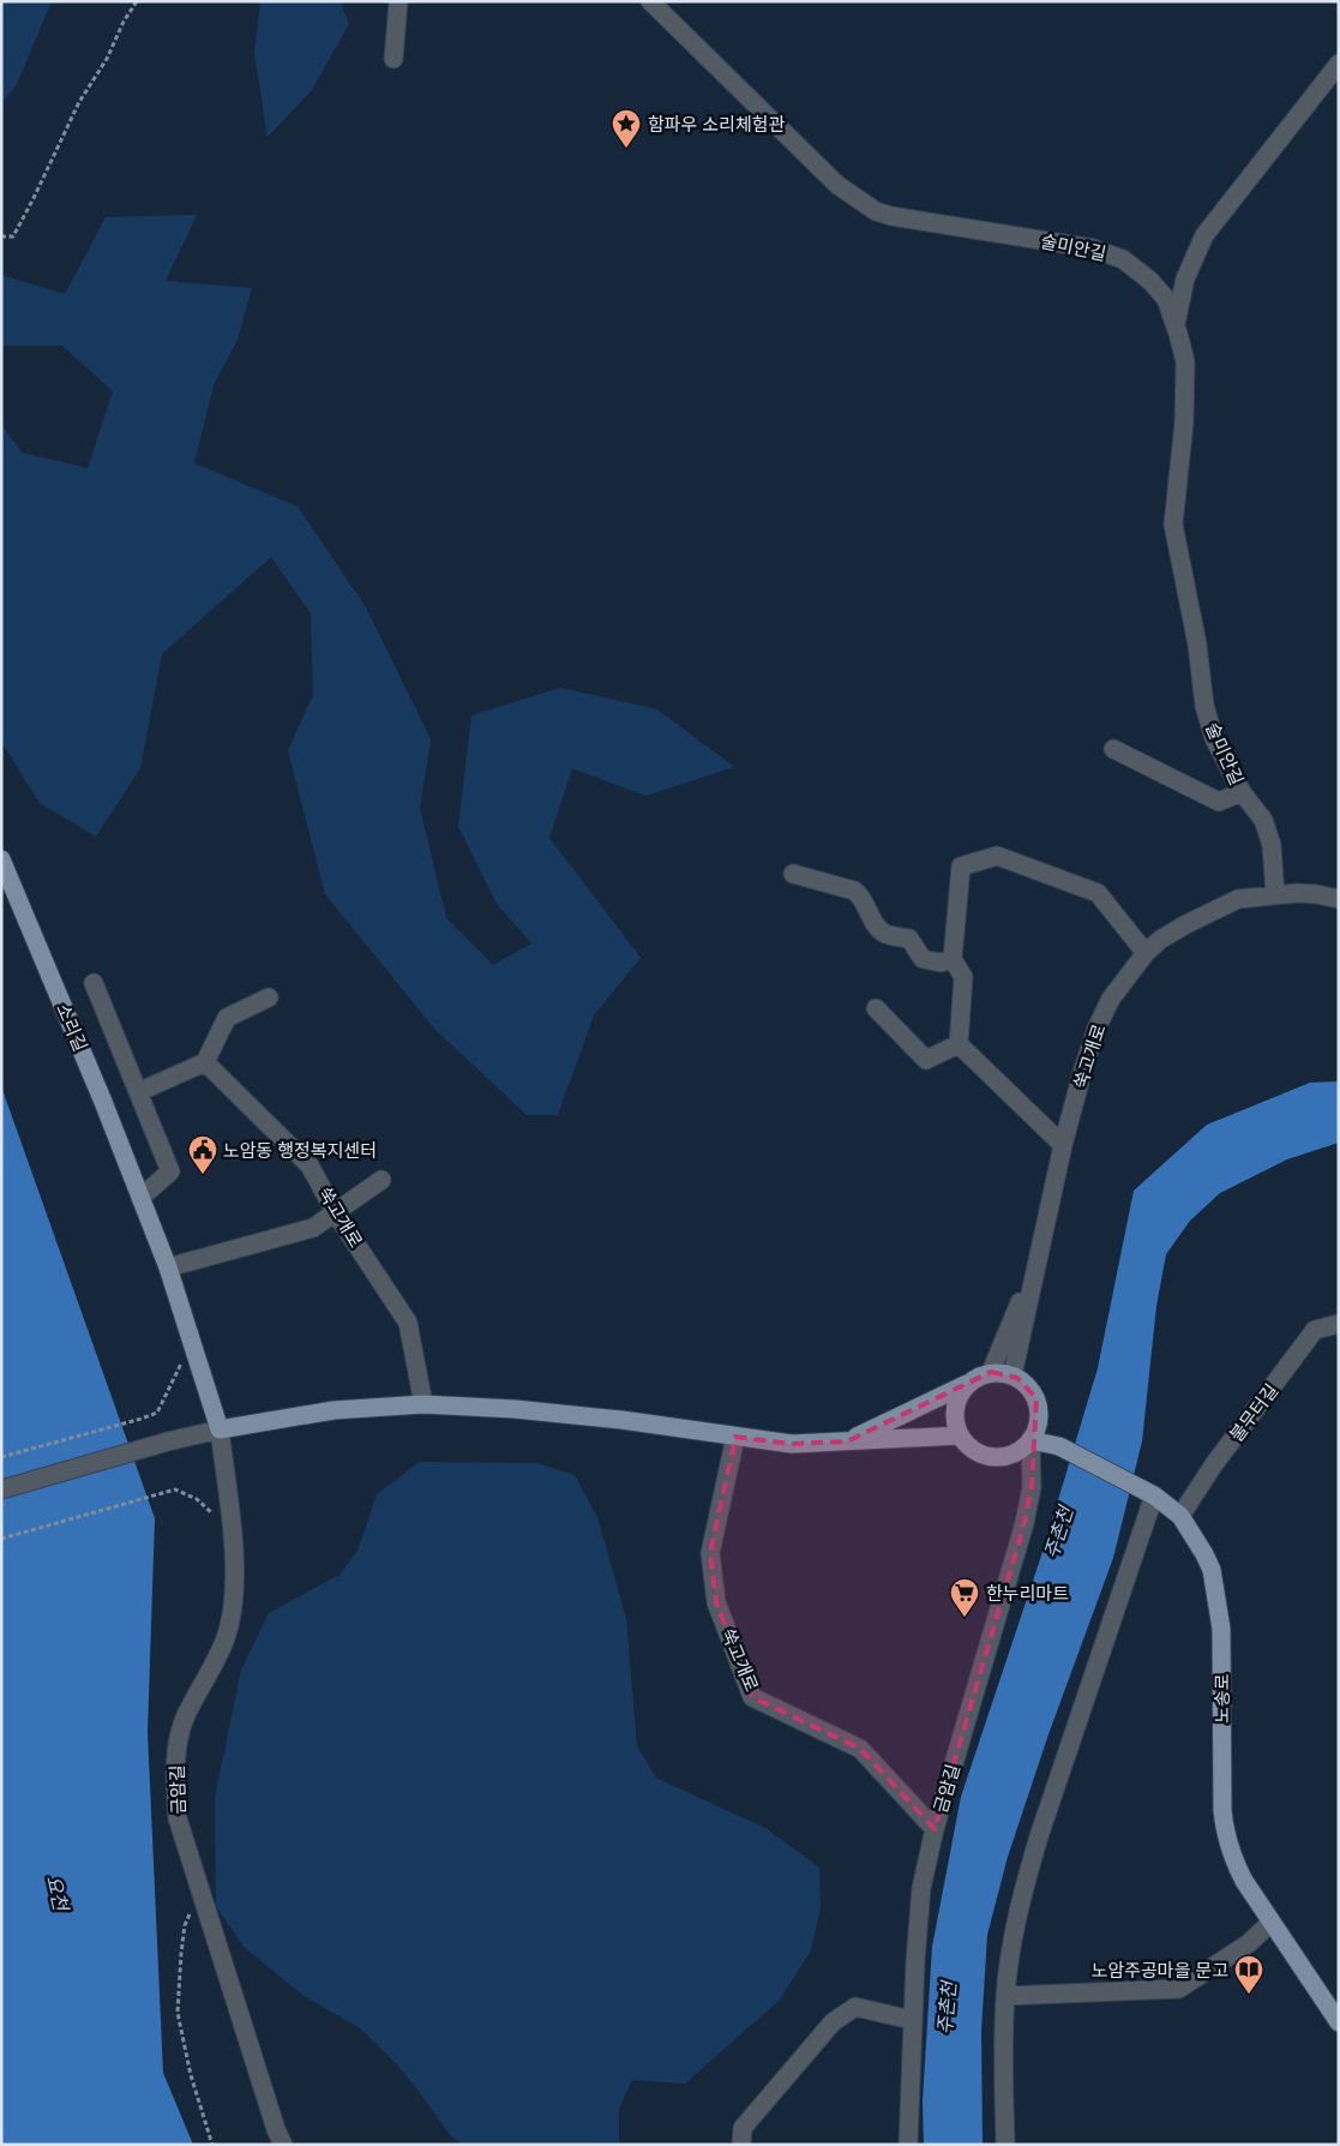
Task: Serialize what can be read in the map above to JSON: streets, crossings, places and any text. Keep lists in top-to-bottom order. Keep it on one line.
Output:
{"streets":{"main road":["소리길","노송로"],"street":["술미안길","쑥고개로","불무터길","금암길"]},"crossings":[["술미안길","쑥고개로"],["소리길","금암길"],["쑥고개로","노송로"],["쑥고개로","금암길"],["불무터길","노송로"],["노송로","금암길"]],"water":["주촌천","요천"],"places":{"place":["함파우 소리체험관"],"public building":["노암동 행정복지센터"],"supermarket":["한누리마트"],"library":["노암주공마을 문고"]}}
